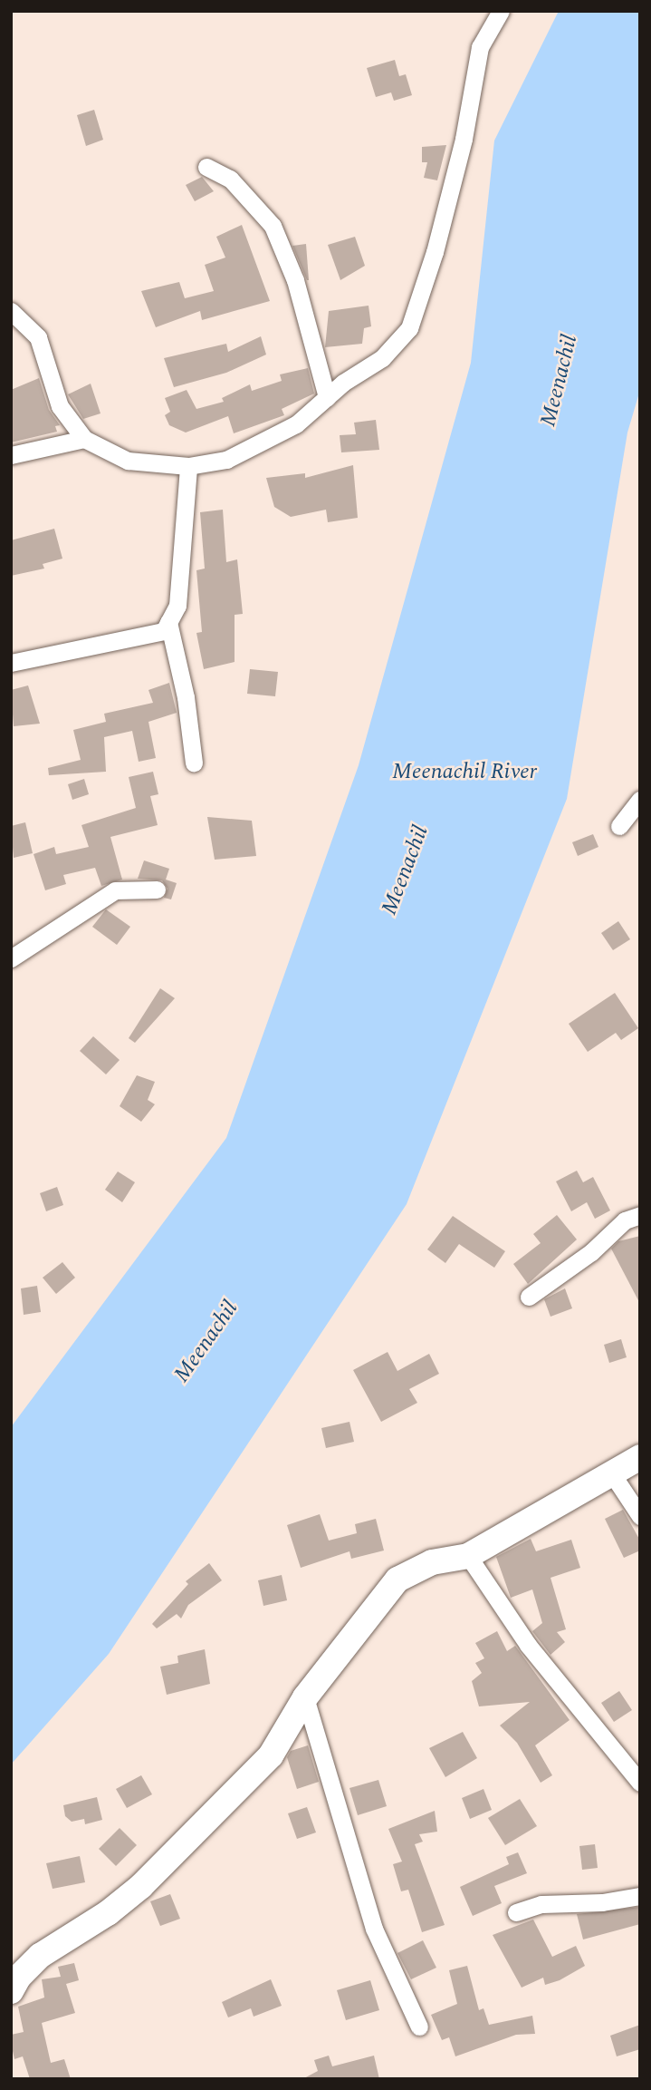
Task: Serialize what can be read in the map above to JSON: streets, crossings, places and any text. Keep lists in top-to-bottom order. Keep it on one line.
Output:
{"water":["Meenachil","Meenachil River"]}
